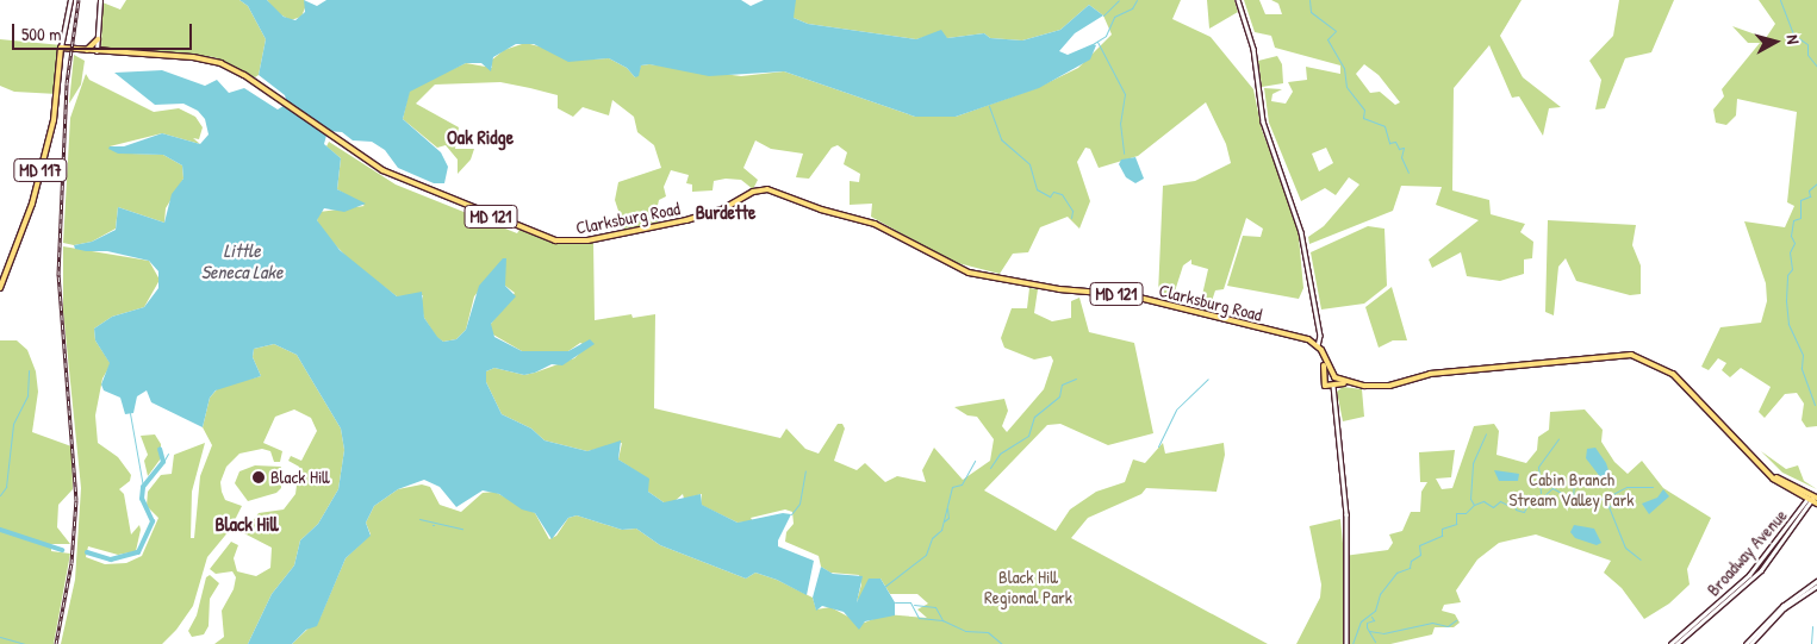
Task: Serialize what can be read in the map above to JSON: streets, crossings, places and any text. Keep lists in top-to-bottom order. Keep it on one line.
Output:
{"streets":{"main road":["MD 117","MD 121","Clarksburg Road"],"street":["Broadway Avenue"]},"crossings":[["MD 117","Clarksburg Road"]],"districts":["Oak Ridge","Burdette","Black Hill"],"water":["Little Seneca Lake"],"parks":["Cabin Branch Stream Valley Park","Black Hill Regional Park"],"places":["Black Hill"],"scale_bar":"500 m","north":"right"}
